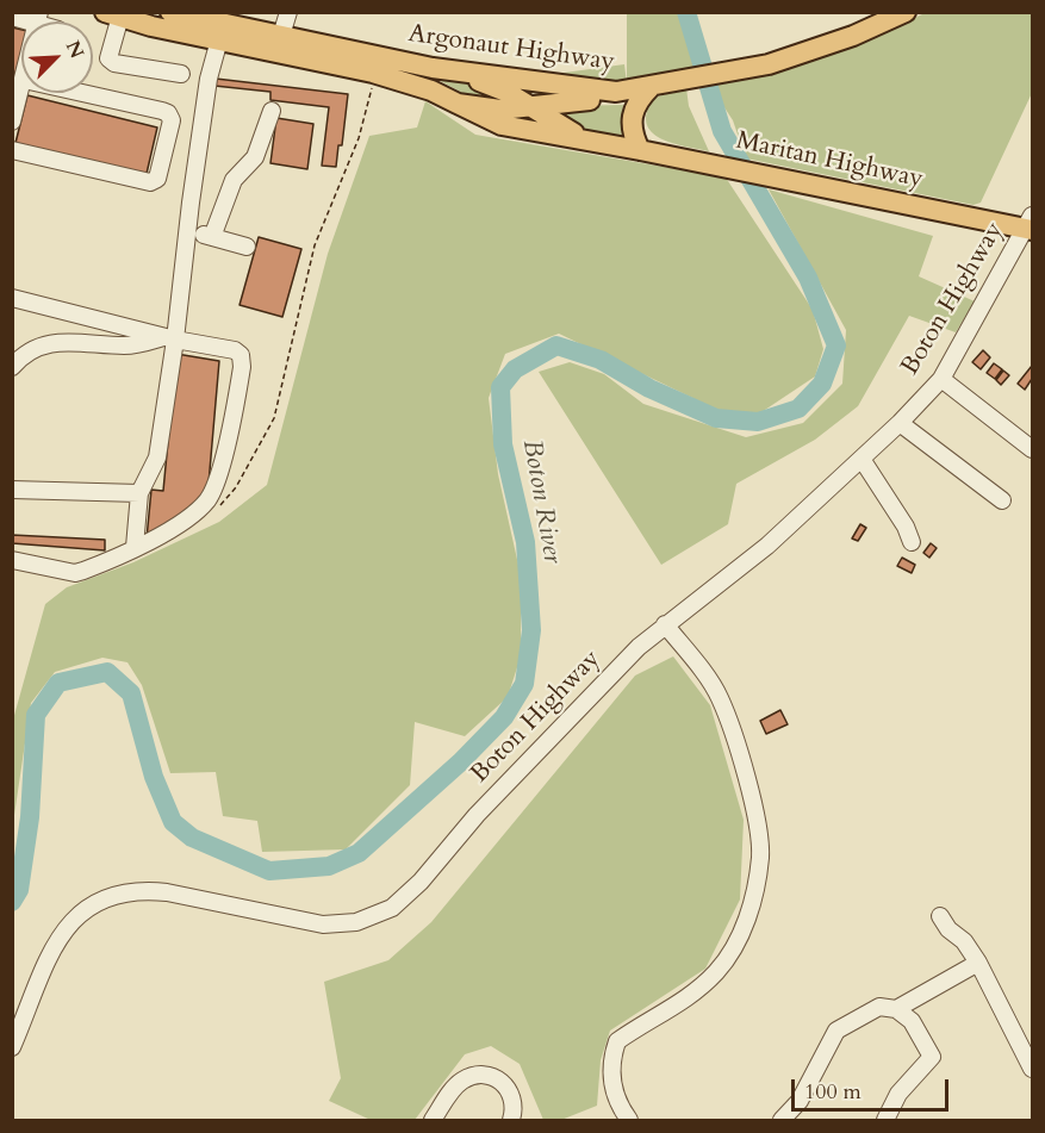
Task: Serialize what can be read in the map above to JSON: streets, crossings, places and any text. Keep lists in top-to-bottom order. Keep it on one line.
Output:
{"streets":{"main road":["Argonaut Highway","Maritan Highway"],"street":["Boton Highway"]},"crossings":[["Argonaut Highway","Maritan Highway"],["Maritan Highway","Boton Highway"]],"water":["Boton River"],"scale_bar":"100 m","north":"top right"}
